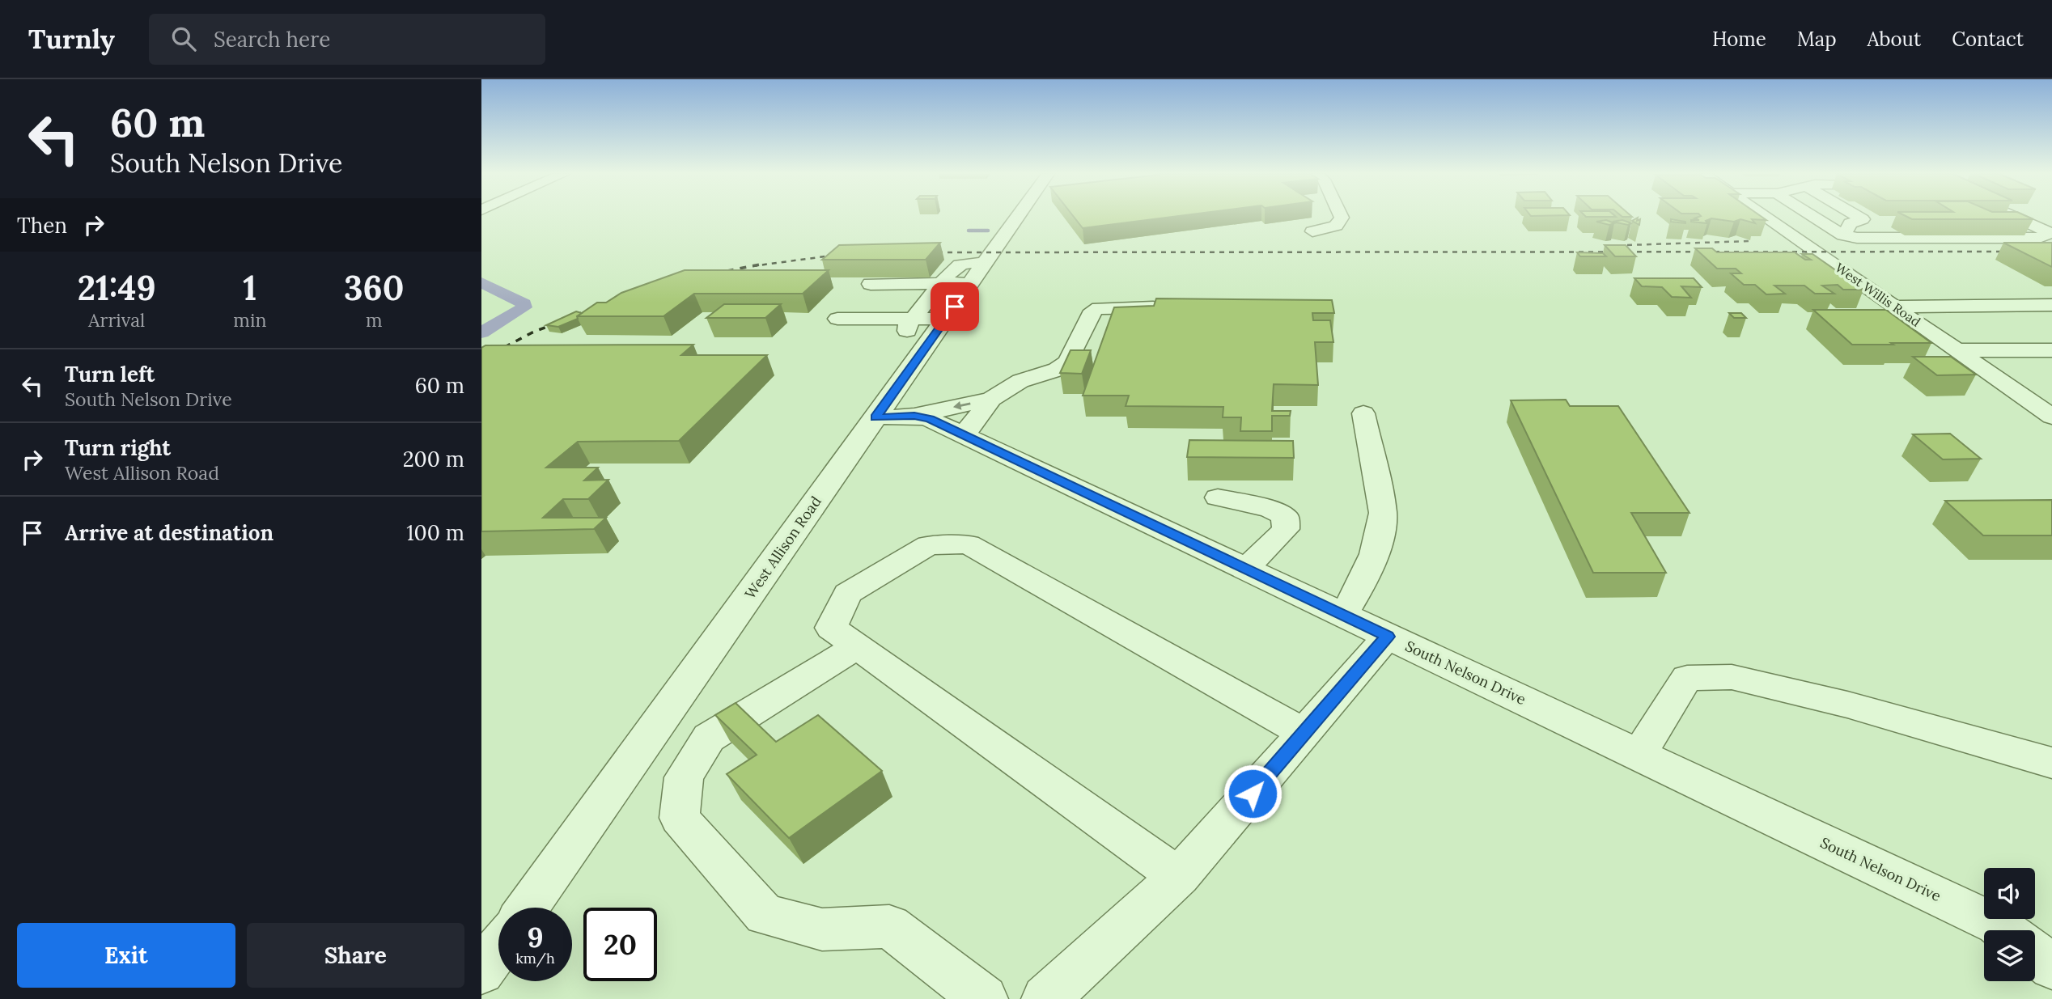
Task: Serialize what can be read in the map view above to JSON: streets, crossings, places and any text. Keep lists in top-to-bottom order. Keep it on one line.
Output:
{"streets":{"street":["West Willis Road","West Allison Road","South Nelson Drive"]},"crossings":[["West Allison Road","South Nelson Drive"]],"page":{"header":"Turnly","search":"Search here","nav":["Home","Map","About","Contact"],"turn":["60 m","South Nelson Drive"],"then":"Then","eta":["21:49","Arrival","1","min","360","m"],"list":[{"name":"Turn left","note":"South Nelson Drive","value":"60 m"},{"name":"Turn right","note":"West Allison Road","value":"200 m"},{"name":"Arrive at destination","value":"100 m"}],"speed":"9 km/h","limit":"20","buttons":["Exit","Share"]}}
